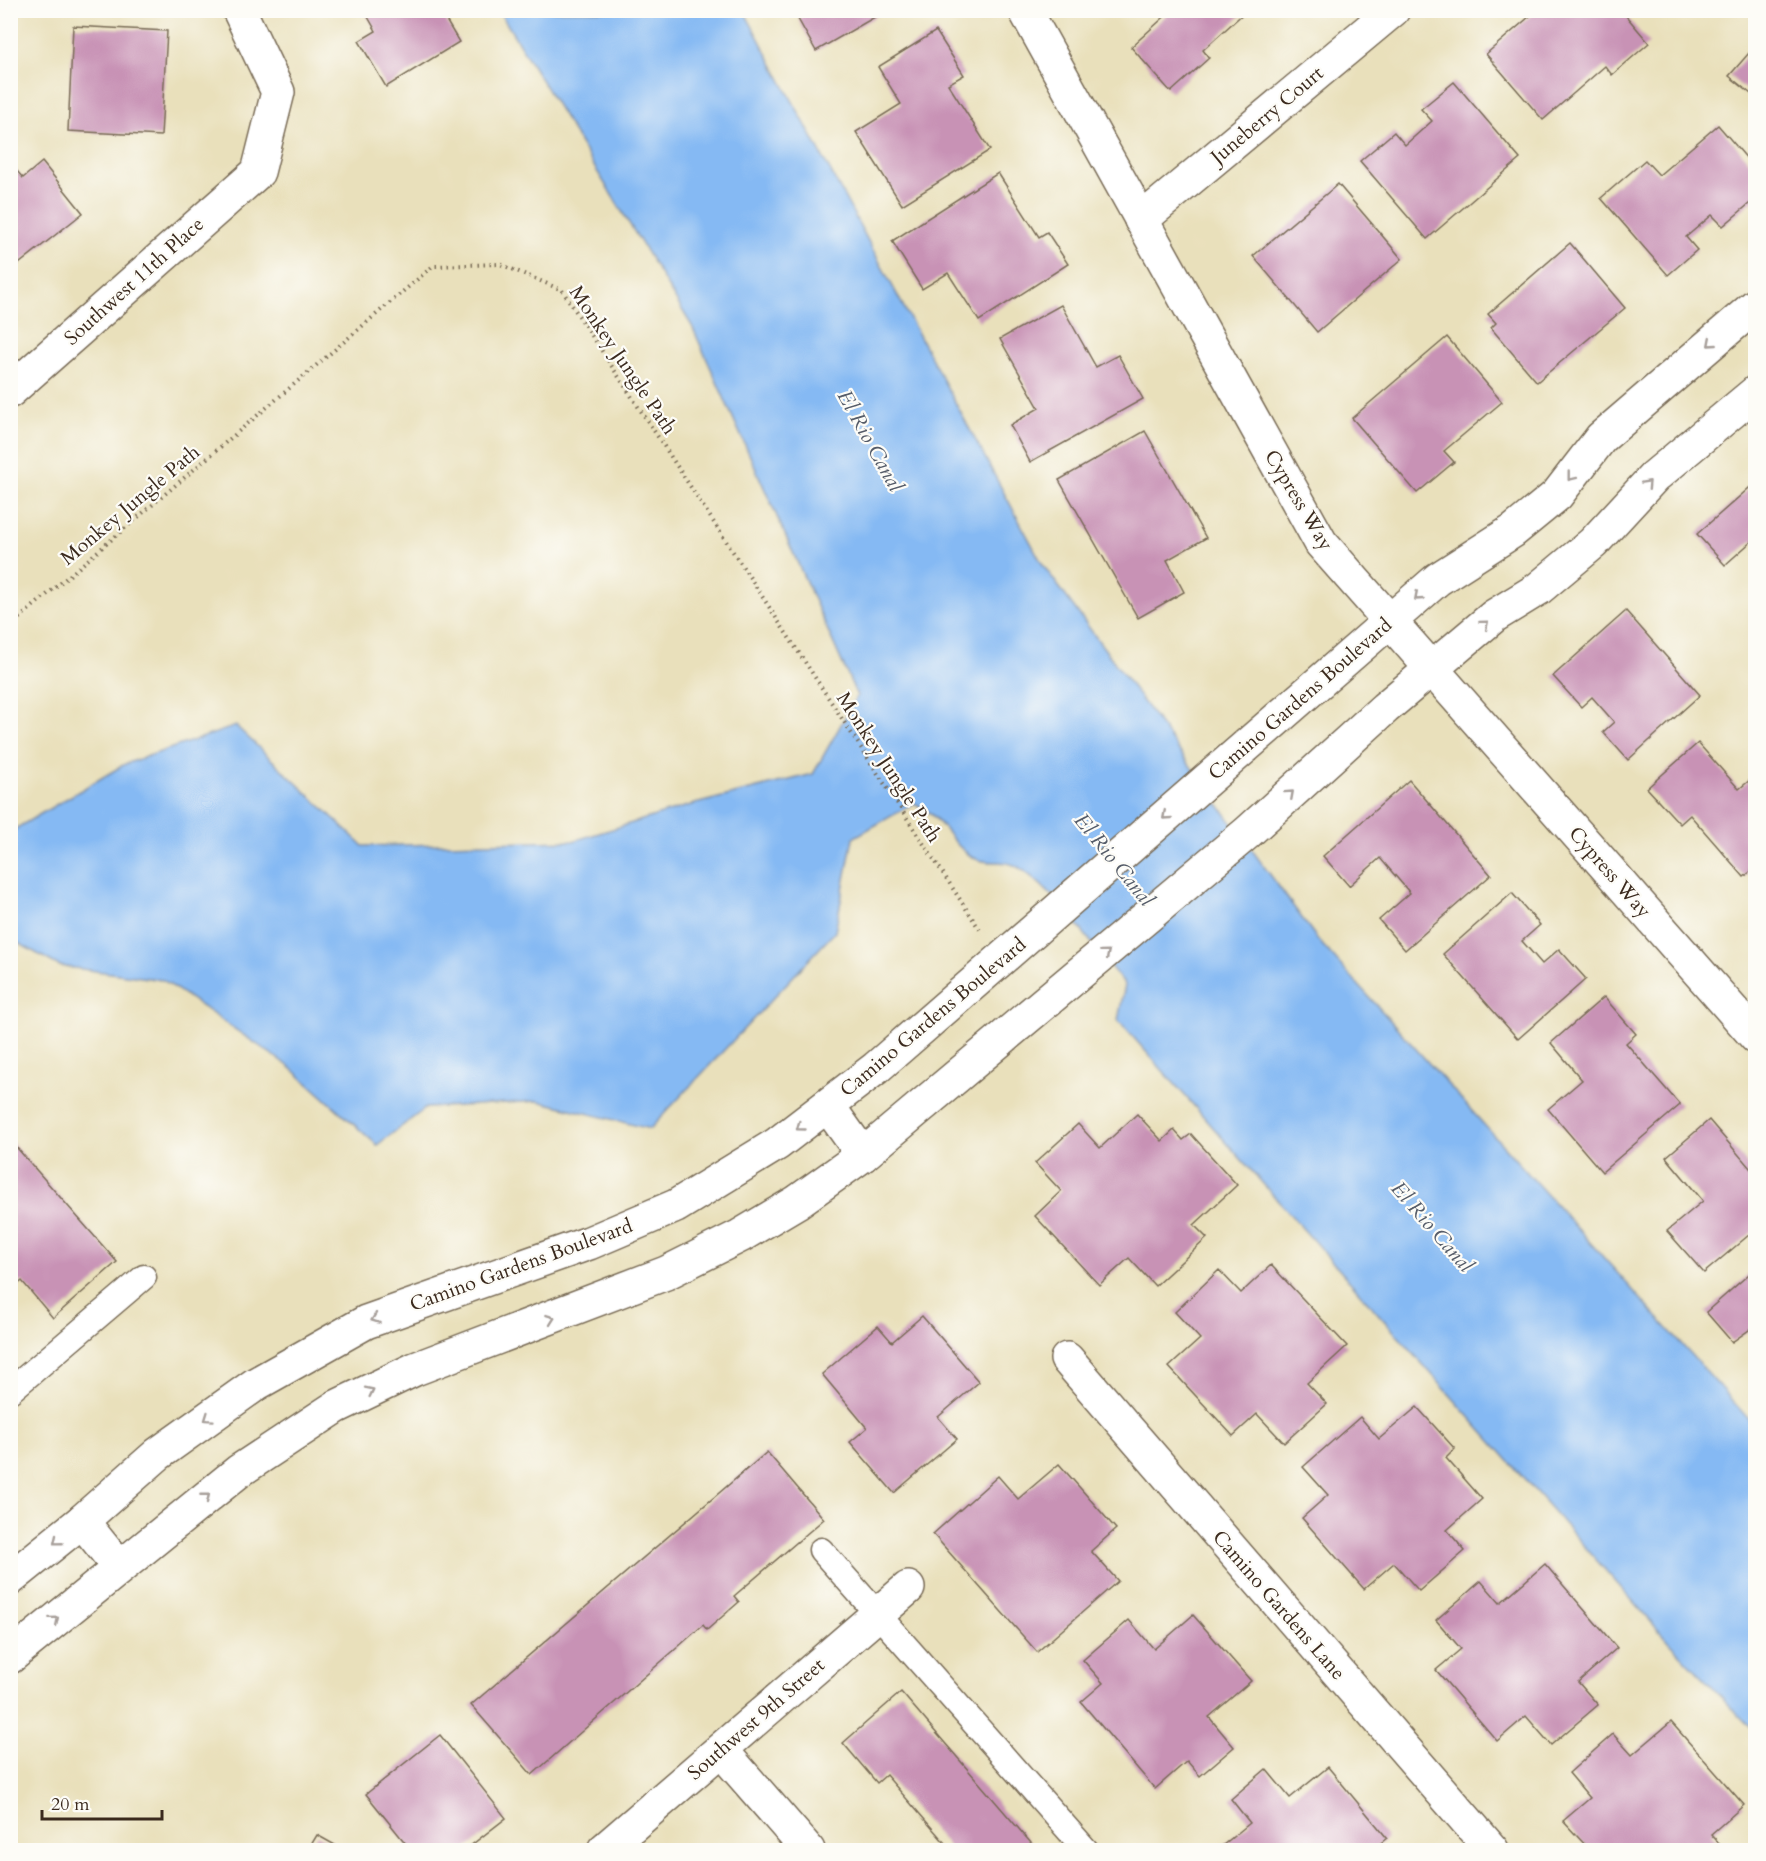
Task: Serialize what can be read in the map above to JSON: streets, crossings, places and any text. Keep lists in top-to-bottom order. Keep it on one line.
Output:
{"streets":{"street":["Juneberry Court","Southwest 11th Place","Cypress Way","Camino Gardens Boulevard","Camino Gardens Lane","Southwest 9th Street"],"path":["Monkey Jungle Path"]},"crossings":[["Juneberry Court","Cypress Way"],["Monkey Jungle Path","Camino Gardens Boulevard"],["Cypress Way","Camino Gardens Boulevard"]],"water":["El Rio Canal"],"scale_bar":"20 m"}
